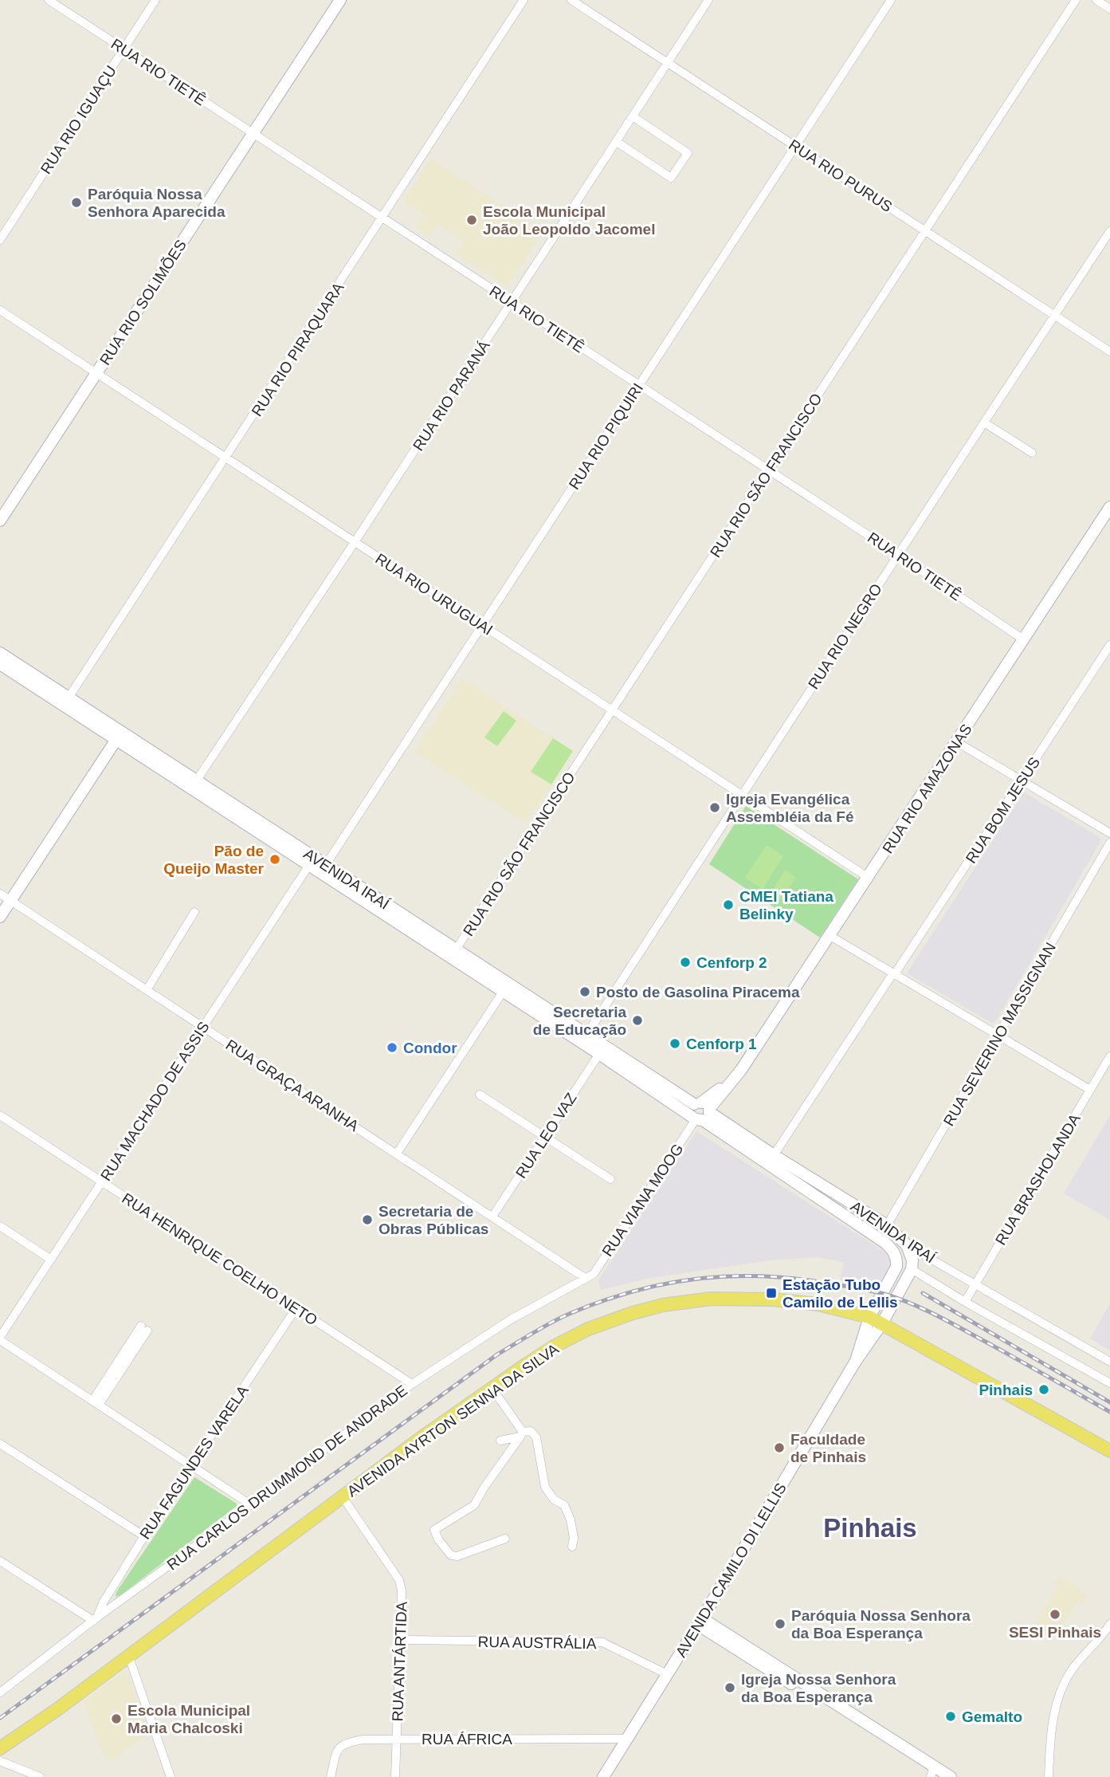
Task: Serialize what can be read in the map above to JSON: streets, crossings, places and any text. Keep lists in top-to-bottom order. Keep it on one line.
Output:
{"streets":{"main road":["RUA RIO SOLIMÕES","RUA RIO AMAZONAS","AVENIDA IRAÍ","AVENIDA AYRTON SENNA DA SILVA","AVENIDA CAMILO DI LELLIS"],"street":["RUA RIO TIETÊ","RUA RIO IGUAÇU","RUA RIO PURUS","RUA RIO PIRAQUARA","RUA RIO PARANÁ","RUA RIO PIQUIRI","RUA RIO SÃO FRANCISCO","RUA RIO URUGUAI","RUA RIO NEGRO","RUA BOM JESUS","RUA SEVERINO MASSIGNAN","RUA GRAÇA ARANHA","RUA MACHADO DE ASSIS","RUA LEO VAZ","RUA BRASHOLANDA","RUA VIANA MOOG","RUA HENRIQUE COELHO NETO","RUA FAGUNDES VARELA","RUA CARLOS DRUMMOND DE ANDRADE","RUA AUSTRÁLIA","RUA ANTÁRTIDA","RUA ÁFRICA"]},"crossings":[["RUA RIO TIETÊ","RUA RIO IGUAÇU"],["RUA RIO TIETÊ","RUA RIO SOLIMÕES"],["RUA RIO TIETÊ","RUA RIO PIRAQUARA"],["RUA RIO TIETÊ","RUA RIO PARANÁ"],["RUA RIO TIETÊ","RUA RIO PIQUIRI"],["RUA RIO TIETÊ","RUA RIO SÃO FRANCISCO"],["RUA RIO TIETÊ","RUA RIO NEGRO"],["RUA RIO TIETÊ","RUA RIO AMAZONAS"],["RUA RIO PURUS","RUA RIO PARANÁ"],["RUA RIO PURUS","RUA RIO PIQUIRI"],["RUA RIO PURUS","RUA RIO SÃO FRANCISCO"],["RUA RIO PURUS","RUA RIO NEGRO"],["RUA RIO SOLIMÕES","RUA RIO URUGUAI"],["RUA RIO PIRAQUARA","RUA RIO URUGUAI"],["RUA RIO PIRAQUARA","AVENIDA IRAÍ"],["RUA RIO PARANÁ","RUA RIO URUGUAI"],["RUA RIO PARANÁ","AVENIDA IRAÍ"],["RUA RIO PIQUIRI","RUA RIO URUGUAI"],["RUA RIO PIQUIRI","AVENIDA IRAÍ"],["RUA RIO SÃO FRANCISCO","RUA RIO URUGUAI"],["RUA RIO SÃO FRANCISCO","AVENIDA IRAÍ"],["RUA RIO URUGUAI","RUA RIO NEGRO"],["RUA RIO URUGUAI","RUA RIO AMAZONAS"],["RUA RIO NEGRO","AVENIDA IRAÍ"],["RUA RIO AMAZONAS","AVENIDA IRAÍ"],["RUA RIO AMAZONAS","RUA VIANA MOOG"],["RUA BOM JESUS","AVENIDA IRAÍ"],["AVENIDA IRAÍ","RUA SEVERINO MASSIGNAN"],["AVENIDA IRAÍ","RUA MACHADO DE ASSIS"],["AVENIDA IRAÍ","RUA LEO VAZ"],["AVENIDA IRAÍ","RUA BRASHOLANDA"],["AVENIDA IRAÍ","RUA VIANA MOOG"],["AVENIDA IRAÍ","AVENIDA CAMILO DI LELLIS"],["RUA GRAÇA ARANHA","RUA MACHADO DE ASSIS"],["RUA GRAÇA ARANHA","RUA LEO VAZ"],["RUA GRAÇA ARANHA","RUA VIANA MOOG"],["RUA GRAÇA ARANHA","RUA CARLOS DRUMMOND DE ANDRADE"],["RUA MACHADO DE ASSIS","RUA HENRIQUE COELHO NETO"],["RUA VIANA MOOG","RUA CARLOS DRUMMOND DE ANDRADE"],["RUA HENRIQUE COELHO NETO","RUA FAGUNDES VARELA"],["RUA HENRIQUE COELHO NETO","RUA CARLOS DRUMMOND DE ANDRADE"],["AVENIDA AYRTON SENNA DA SILVA","AVENIDA CAMILO DI LELLIS"],["AVENIDA AYRTON SENNA DA SILVA","RUA ANTÁRTIDA"],["RUA FAGUNDES VARELA","RUA CARLOS DRUMMOND DE ANDRADE"],["AVENIDA CAMILO DI LELLIS","RUA AUSTRÁLIA"],["AVENIDA CAMILO DI LELLIS","RUA ÁFRICA"],["RUA AUSTRÁLIA","RUA ANTÁRTIDA"],["RUA ANTÁRTIDA","RUA ÁFRICA"]],"districts":["Pinhais"],"places":{"other":["Paróquia Nossa Senhora Aparecida","Escola Municipal João Leopoldo Jacomel","Igreja Evangélica Assembléia da Fé","Pão de Queijo Master","CMEI Tatiana Belinky","Cenforp 2","Posto de Gasolina Piracema","Secretaria de Educação","Cenforp 1","Condor","Secretaria de Obras Públicas","Pinhais","Faculdade de Pinhais","SESI Pinhais","Paróquia Nossa Senhora da Boa Esperança","Igreja Nossa Senhora da Boa Esperança","Gemalto","Escola Municipal Maria Chalcoski"],"transit":["Estação Tubo Camilo de Lellis"]}}
